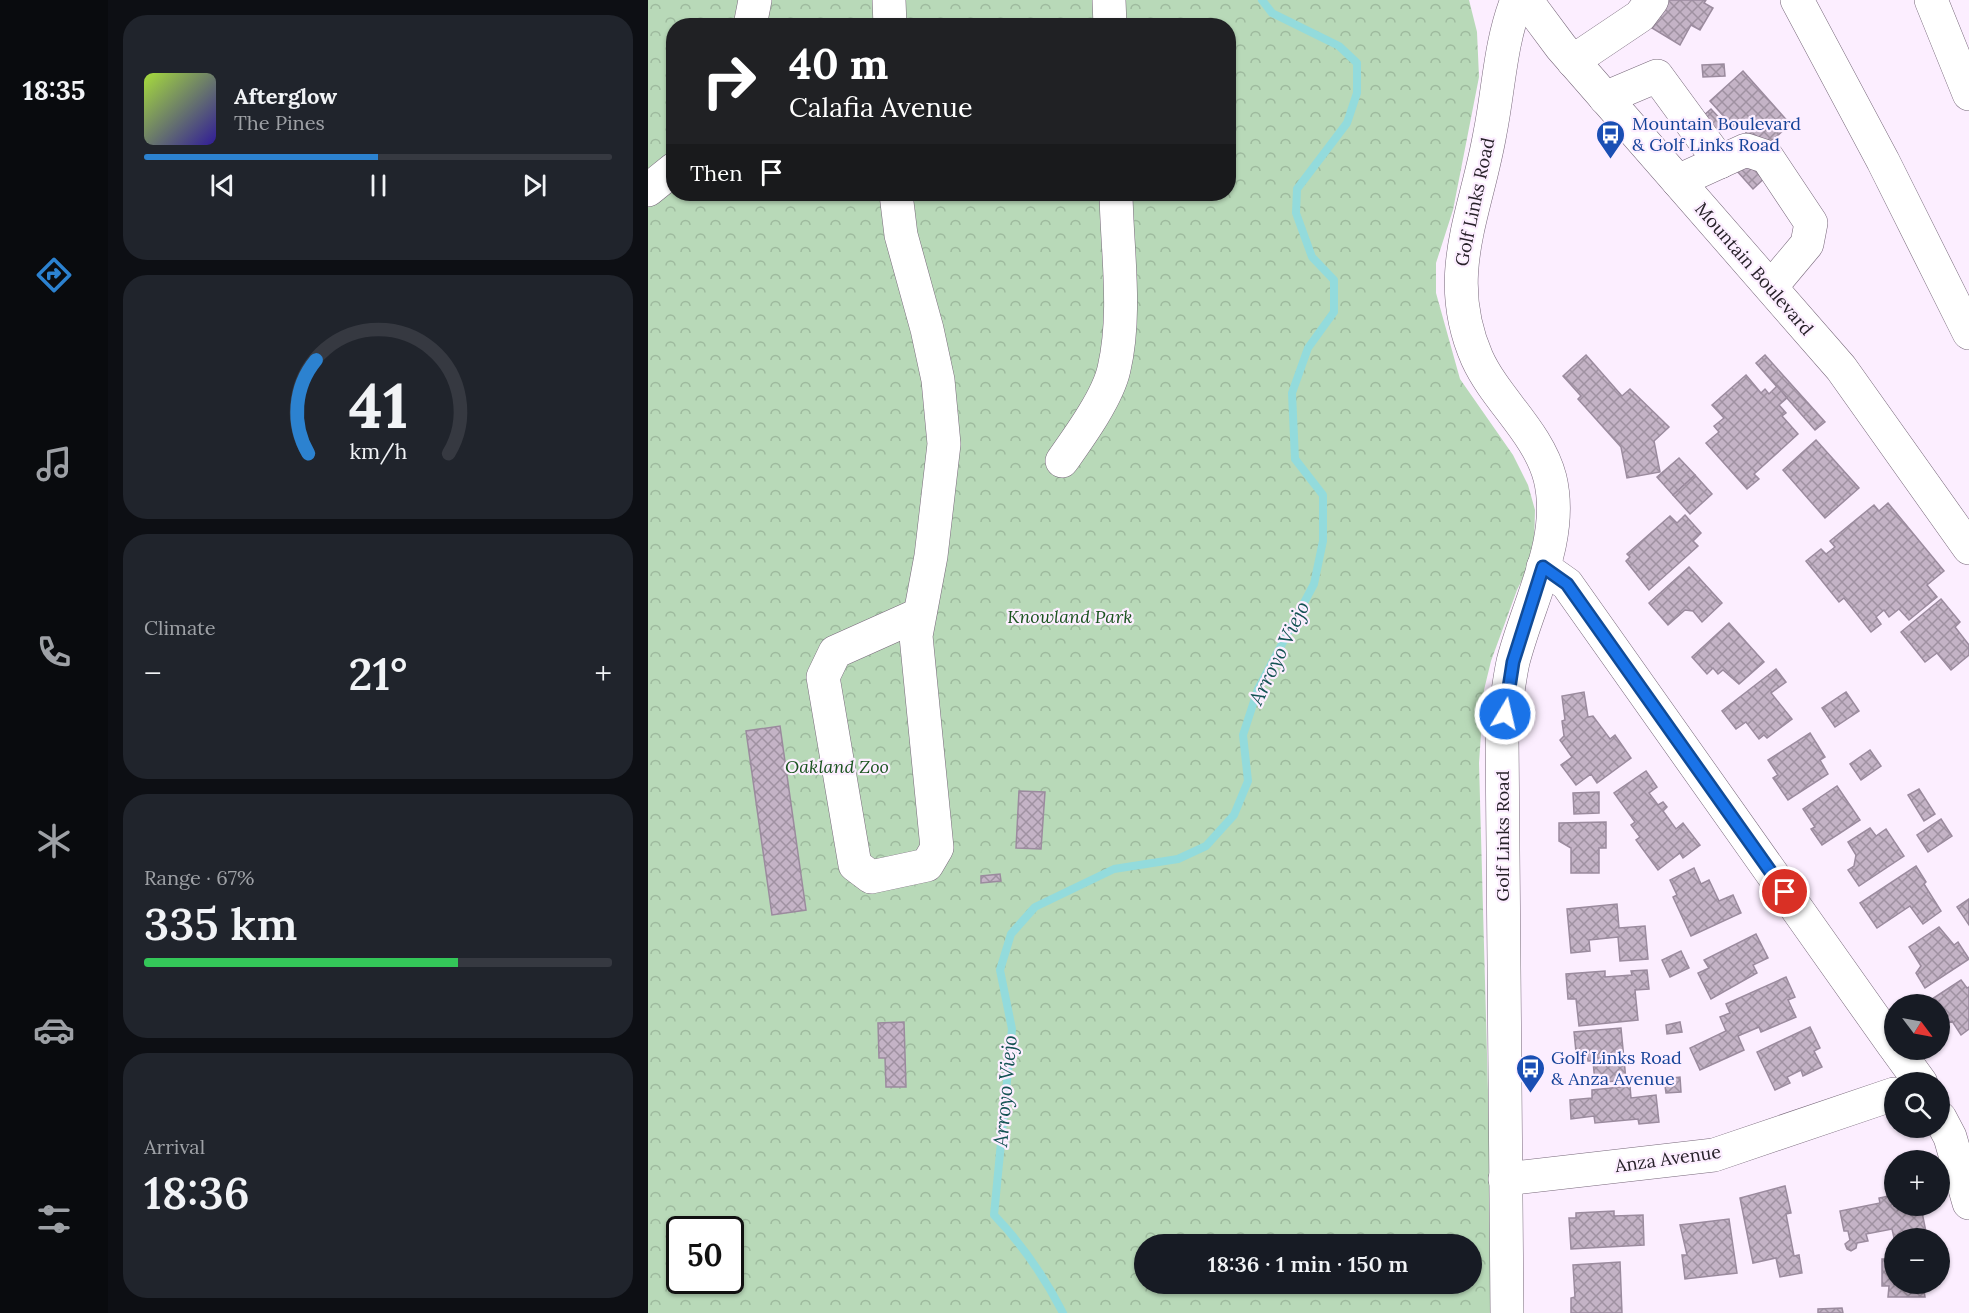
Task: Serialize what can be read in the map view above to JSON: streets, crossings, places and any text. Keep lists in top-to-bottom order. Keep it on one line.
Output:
{"streets":{"main road":["Golf Links Road","Mountain Boulevard","Anza Avenue"]},"crossings":[["Golf Links Road","Anza Avenue"]],"water":["Arroyo Viejo"],"parks":["Knowland Park","Oakland Zoo"],"places":{"bus stop":["Mountain Boulevard & Golf Links Road","Golf Links Road & Anza Avenue"]},"north":"bottom right","page":{"tabs":"18:35","turn":["40 m","Calafia Avenue"],"song":["Afterglow","The Pines"],"then":"Then","tile":["Climate",["Range · 67%","335 km"],["Arrival","18:36"]],"heat":["−","21°","+"],"map_buttons":["+","−"],"limit":"50","trip":"18:36 · 1 min · 150 m","gauge":["41","km/h"]}}
